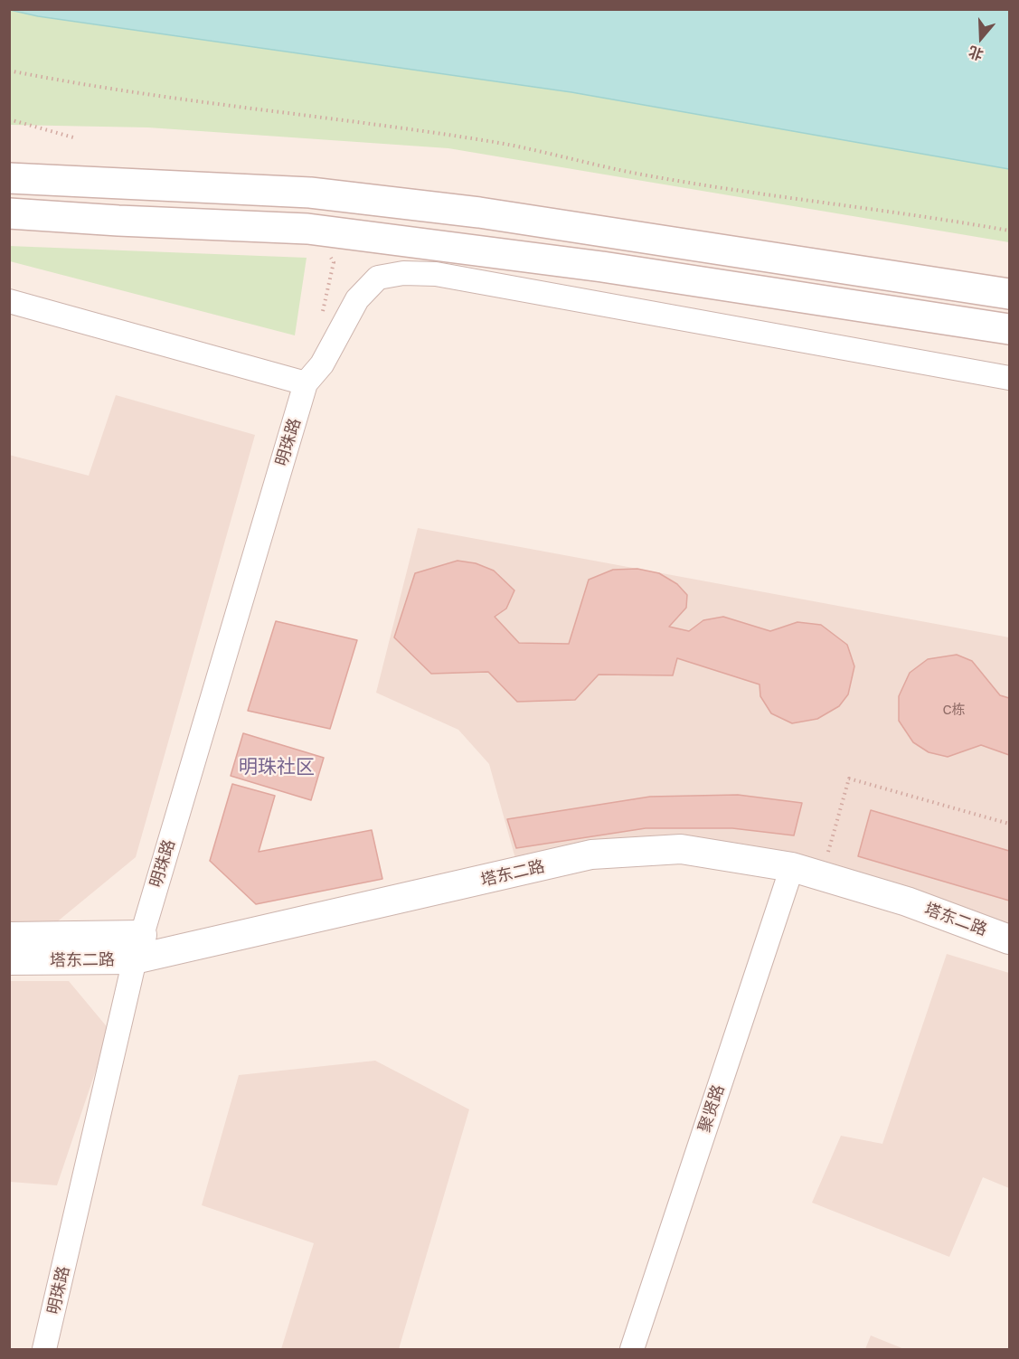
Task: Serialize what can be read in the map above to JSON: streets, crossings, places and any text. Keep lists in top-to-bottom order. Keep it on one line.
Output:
{"streets":{"street":["明珠路","塔东二路","聚贤路"]},"crossings":[["明珠路","塔东二路"],["塔东二路","聚贤路"]],"districts":["明珠社区"],"house_numbers":["C栋"],"north":"bottom"}
